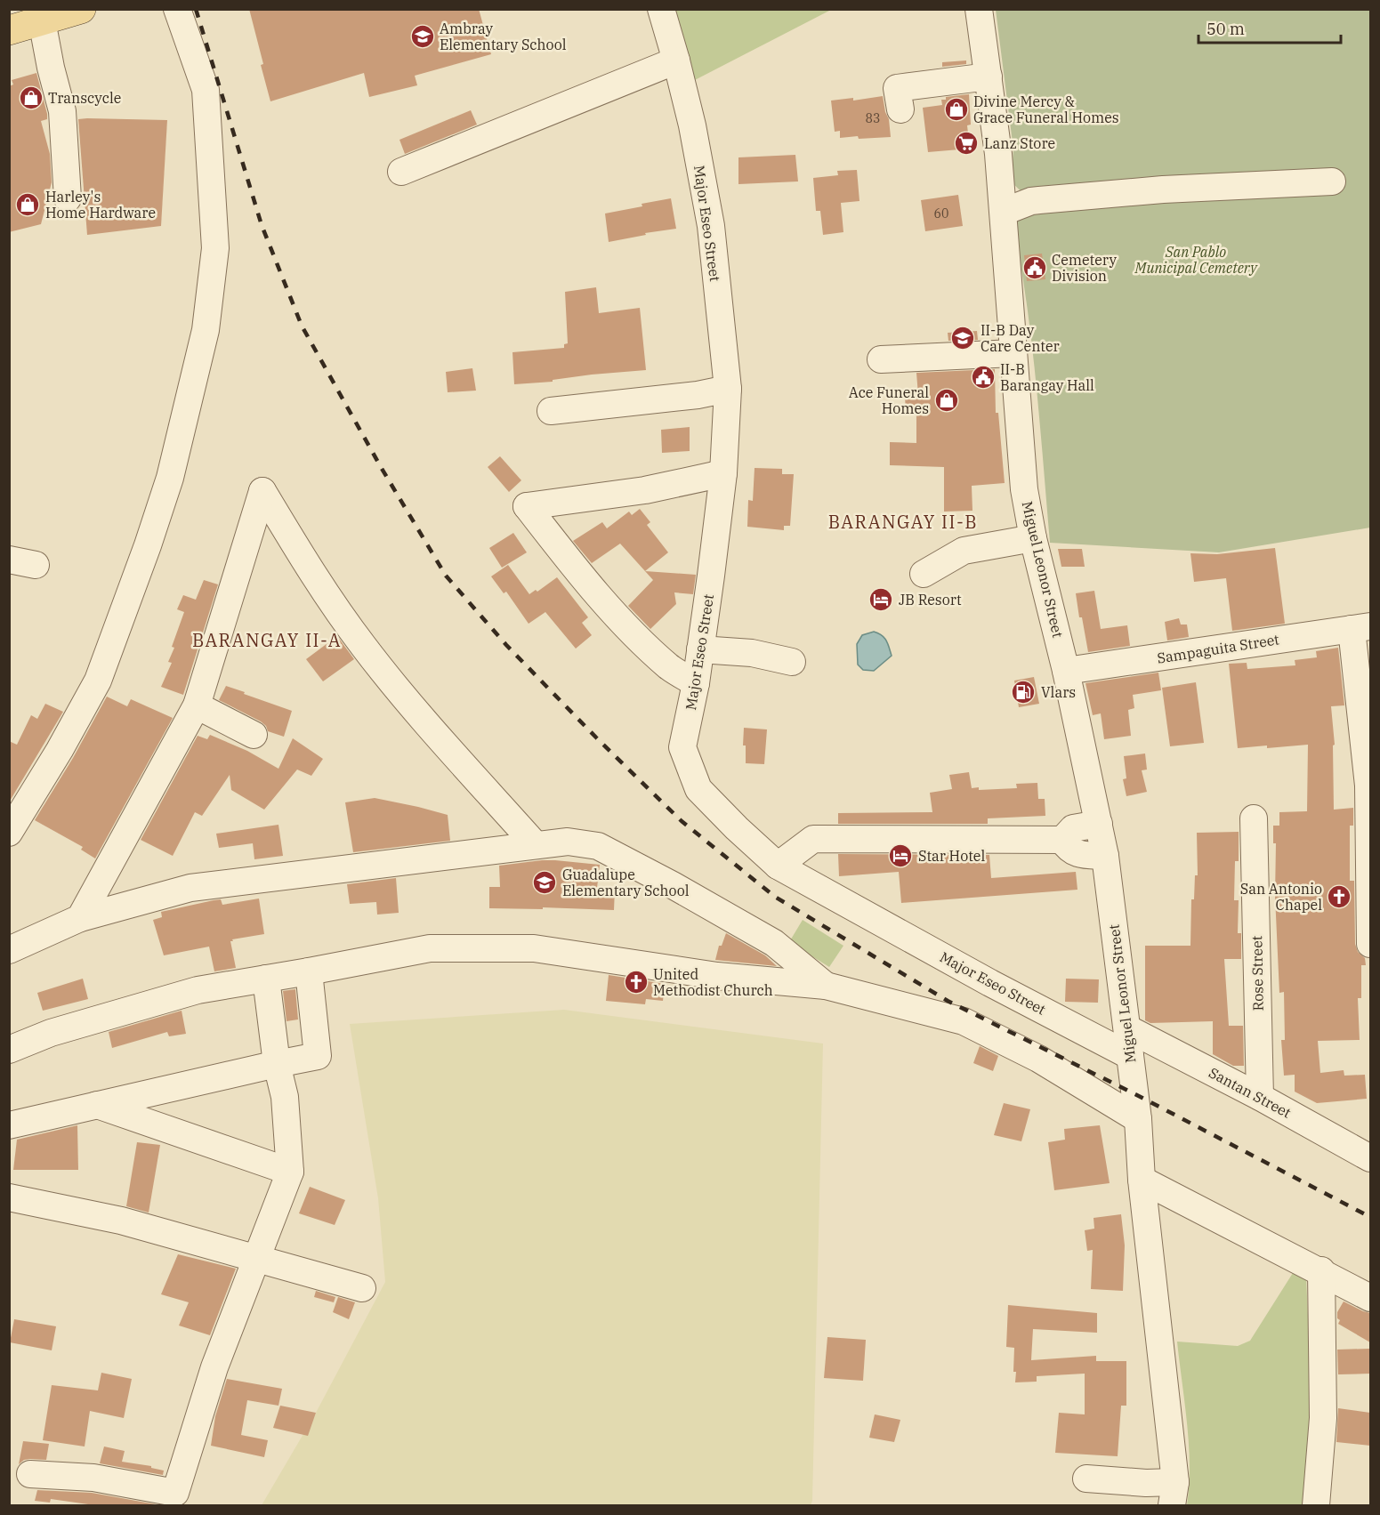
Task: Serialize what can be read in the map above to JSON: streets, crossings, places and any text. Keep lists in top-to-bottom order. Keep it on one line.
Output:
{"streets":{"street":["Major Eseo Street","Miguel Leonor Street","Sampaguita Street","Rose Street","Santan Street"]},"crossings":[["Major Eseo Street","Miguel Leonor Street"],["Miguel Leonor Street","Sampaguita Street"],["Miguel Leonor Street","Santan Street"],["Rose Street","Santan Street"]],"districts":["BARANGAY II-B","BARANGAY II-A"],"parks":["San Pablo Municipal Cemetery"],"places":{"school or university":["Ambray Elementary School","II-B Day Care Center","Guadalupe Elementary School"],"shop":["Transcycle","Divine Mercy & Grace Funeral Homes","Harley's Home Hardware","Ace Funeral Homes"],"supermarket":["Lanz Store"],"public building":["Cemetery Division","II-B Barangay Hall"],"hotel":["JB Resort","Star Hotel"],"fuel station":["Vlars"],"church":["San Antonio Chapel","United Methodist Church"]},"house_numbers":["83","60"],"scale_bar":"50 m"}
